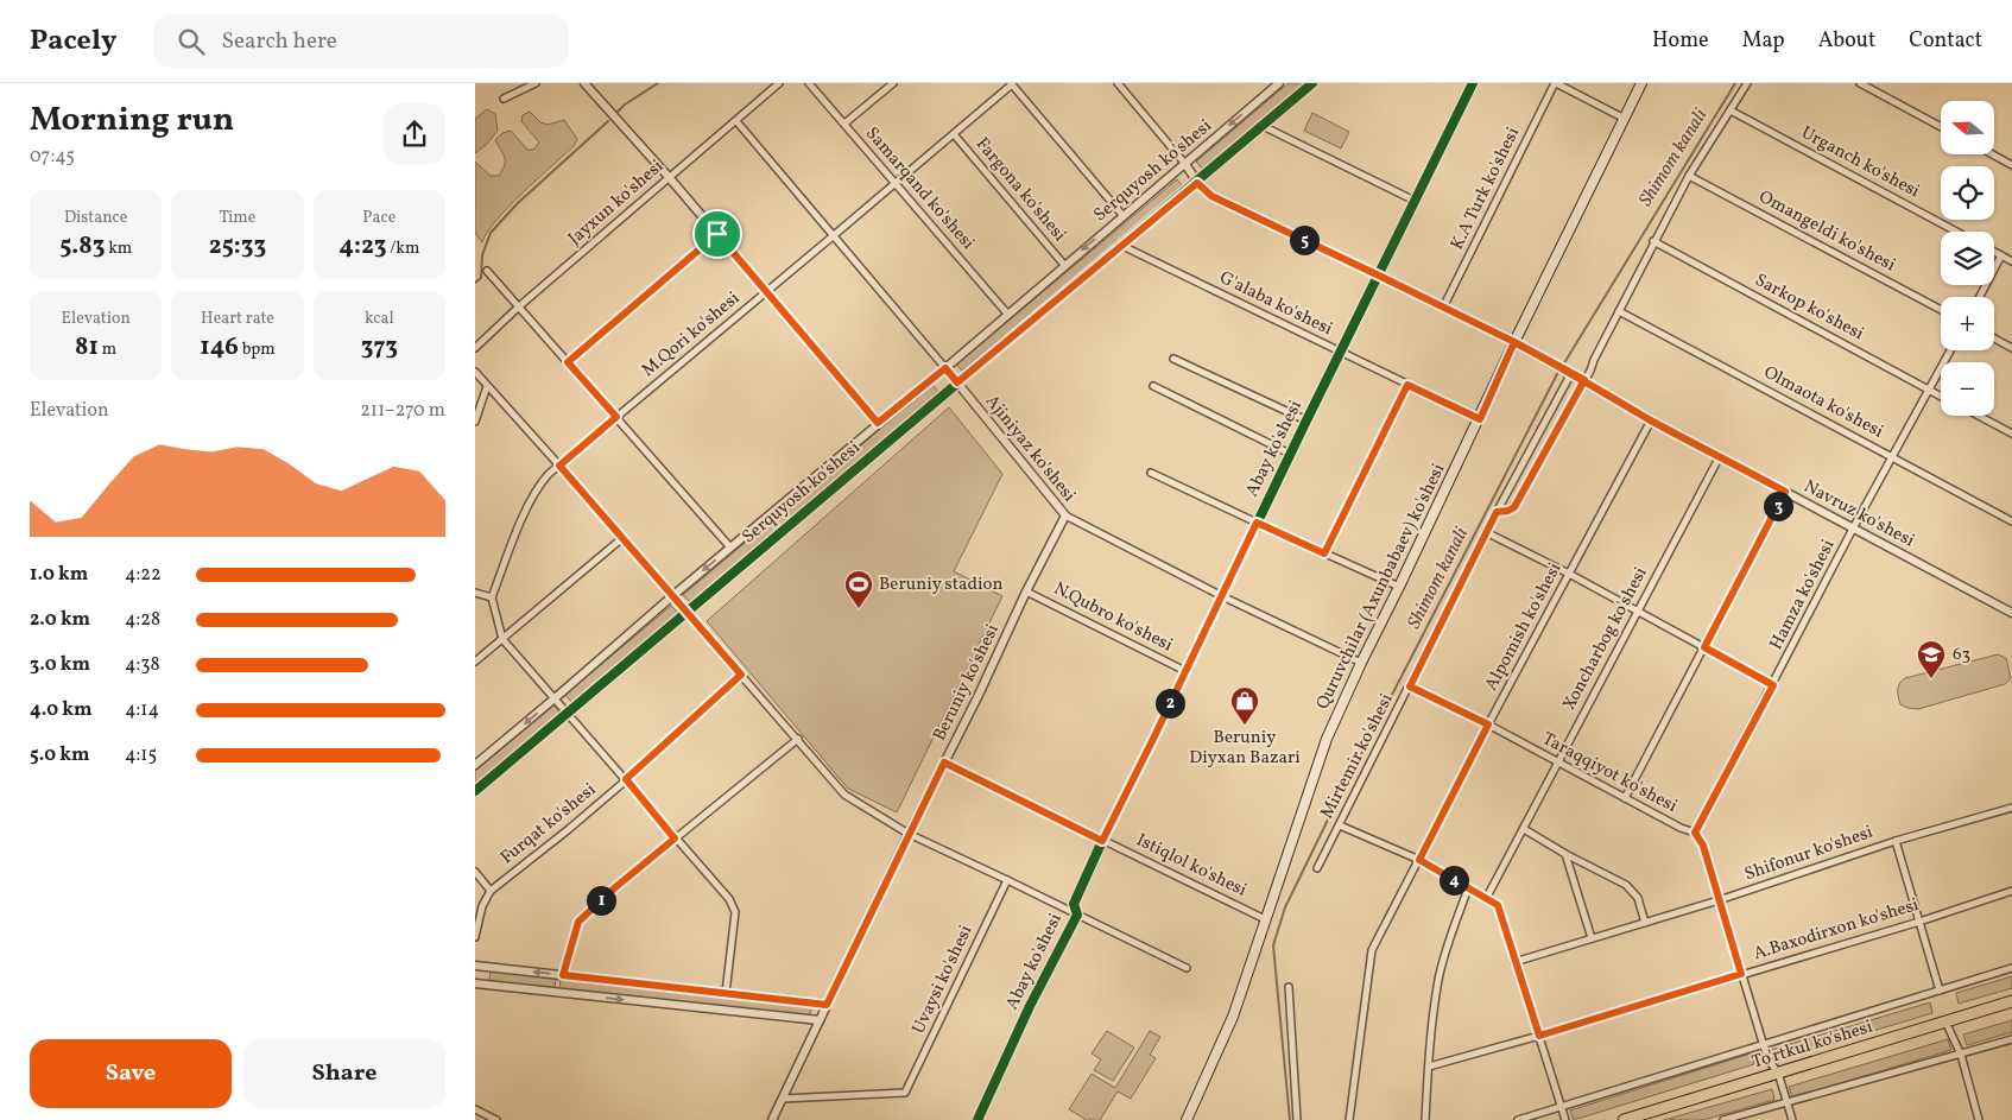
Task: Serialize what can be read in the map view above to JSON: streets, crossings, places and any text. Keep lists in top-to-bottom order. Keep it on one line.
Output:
{"streets":{"main road":["Quruvchilar (Axunbabaev) ko'shesi","To'rtkul ko'shesi"],"street":["Urganch ko'shesi","Serquyosh ko'shesi","Samarqand ko'shesi","K.A Turk ko'shesi","Fargona ko'shesi","Jayxun ko'shesi","Omangeldi ko'shesi","G'alaba ko'shesi","Sarkop ko'shesi","M.Qori ko'shesi","Olmaota ko'shesi","Ajiniyaz ko'shesi","Abay ko'shesi","Navruz ko'shesi","Hamza ko'shesi","N.Qubro ko'shesi","Alpomish ko'shesi","Xoncharbog ko'shesi","Beruniy ko'shesi","Mirtemir ko'shesi","Taraqqiyot ko'shesi","Furqat ko'shesi","Shifonur ko'shesi","Istiqlol ko'shesi","A.Baxodirxon ko'shesi","Uvaysi ko'shesi"]},"crossings":[["Serquyosh ko'shesi","Samarqand ko'shesi"],["Serquyosh ko'shesi","Fargona ko'shesi"],["Serquyosh ko'shesi","G'alaba ko'shesi"],["Serquyosh ko'shesi","Ajiniyaz ko'shesi"],["Samarqand ko'shesi","M.Qori ko'shesi"],["Fargona ko'shesi","M.Qori ko'shesi"],["Jayxun ko'shesi","Ajiniyaz ko'shesi"],["G'alaba ko'shesi","Abay ko'shesi"],["G'alaba ko'shesi","Quruvchilar (Axunbabaev) ko'shesi"],["Sarkop ko'shesi","Hamza ko'shesi"],["M.Qori ko'shesi","Ajiniyaz ko'shesi"],["Olmaota ko'shesi","Hamza ko'shesi"],["Ajiniyaz ko'shesi","Abay ko'shesi"],["Ajiniyaz ko'shesi","Quruvchilar (Axunbabaev) ko'shesi"],["Ajiniyaz ko'shesi","Beruniy ko'shesi"],["Abay ko'shesi","N.Qubro ko'shesi"],["Abay ko'shesi","Istiqlol ko'shesi"],["Navruz ko'shesi","Quruvchilar (Axunbabaev) ko'shesi"],["Navruz ko'shesi","Hamza ko'shesi"],["Navruz ko'shesi","Alpomish ko'shesi"],["Navruz ko'shesi","Xoncharbog ko'shesi"],["Navruz ko'shesi","Mirtemir ko'shesi"],["Quruvchilar (Axunbabaev) ko'shesi","Istiqlol ko'shesi"],["Hamza ko'shesi","Taraqqiyot ko'shesi"],["N.Qubro ko'shesi","Beruniy ko'shesi"],["Alpomish ko'shesi","Taraqqiyot ko'shesi"],["Xoncharbog ko'shesi","Taraqqiyot ko'shesi"],["Beruniy ko'shesi","Istiqlol ko'shesi"],["Beruniy ko'shesi","Uvaysi ko'shesi"],["Mirtemir ko'shesi","Taraqqiyot ko'shesi"]],"water":["Shimom kanali"],"places":{"sports":["Beruniy stadion"],"school or university":["63"],"shop":["Beruniy Diyxan Bazari"]},"north":"left","page":{"header":"Pacely","search":"Search here","nav":["Home","Map","About","Contact"],"heading":["Morning run","07:45"],"map_buttons":["+","−"],"stats":[["Distance","5.83 km"],["Time","25:33"],["Pace","4:23 /km"],["Elevation","81 m"],["Heart rate","146 bpm"],["kcal","373"]],"pins":["5","3","2","4","1"],"chart":["Elevation","211–270 m"],"list":[{"name":"1.0 km","note":"4:22"},{"name":"2.0 km","note":"4:28"},{"name":"3.0 km","note":"4:38"},{"name":"4.0 km","note":"4:14"},{"name":"5.0 km","note":"4:15"}],"buttons":["Save","Share"]}}
